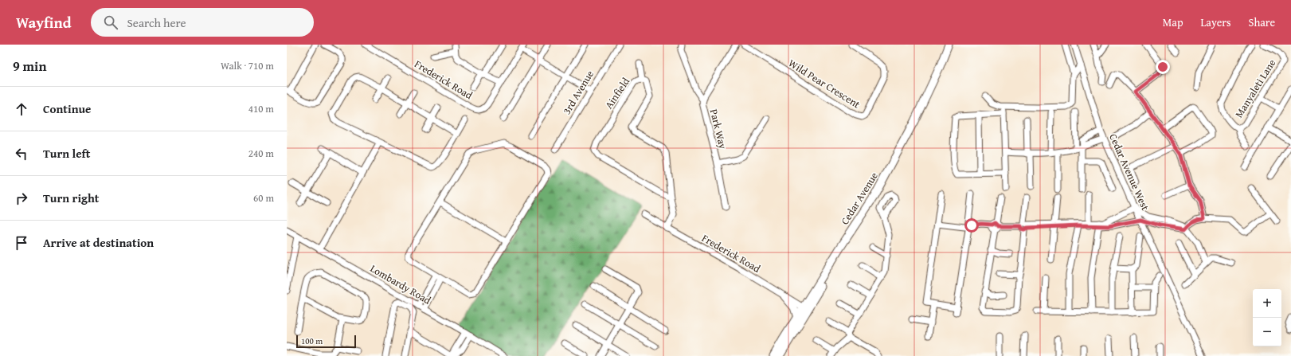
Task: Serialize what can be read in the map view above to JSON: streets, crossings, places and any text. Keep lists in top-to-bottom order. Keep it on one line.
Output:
{"streets":{"main road":["Cedar Avenue"],"street":["Frederick Road","Wild Pear Crescent","Manyaleti Lane","3rd Avenue","Ainfield","Park Way","Cedar Avenue West","Lombardy Road"]},"crossings":[["Frederick Road","Ainfield"],["Frederick Road","Cedar Avenue"]],"scale_bar":"100 m","page":{"header":"Wayfind","search":"Search here","nav":["Map","Layers","Share"],"heading":["9 min","Walk · 710 m"],"list":[["Continue","410 m"],["Turn left","240 m"],["Turn right","60 m"],"Arrive at destination"],"map_buttons":["+","−"],"scale":"100 m"}}
